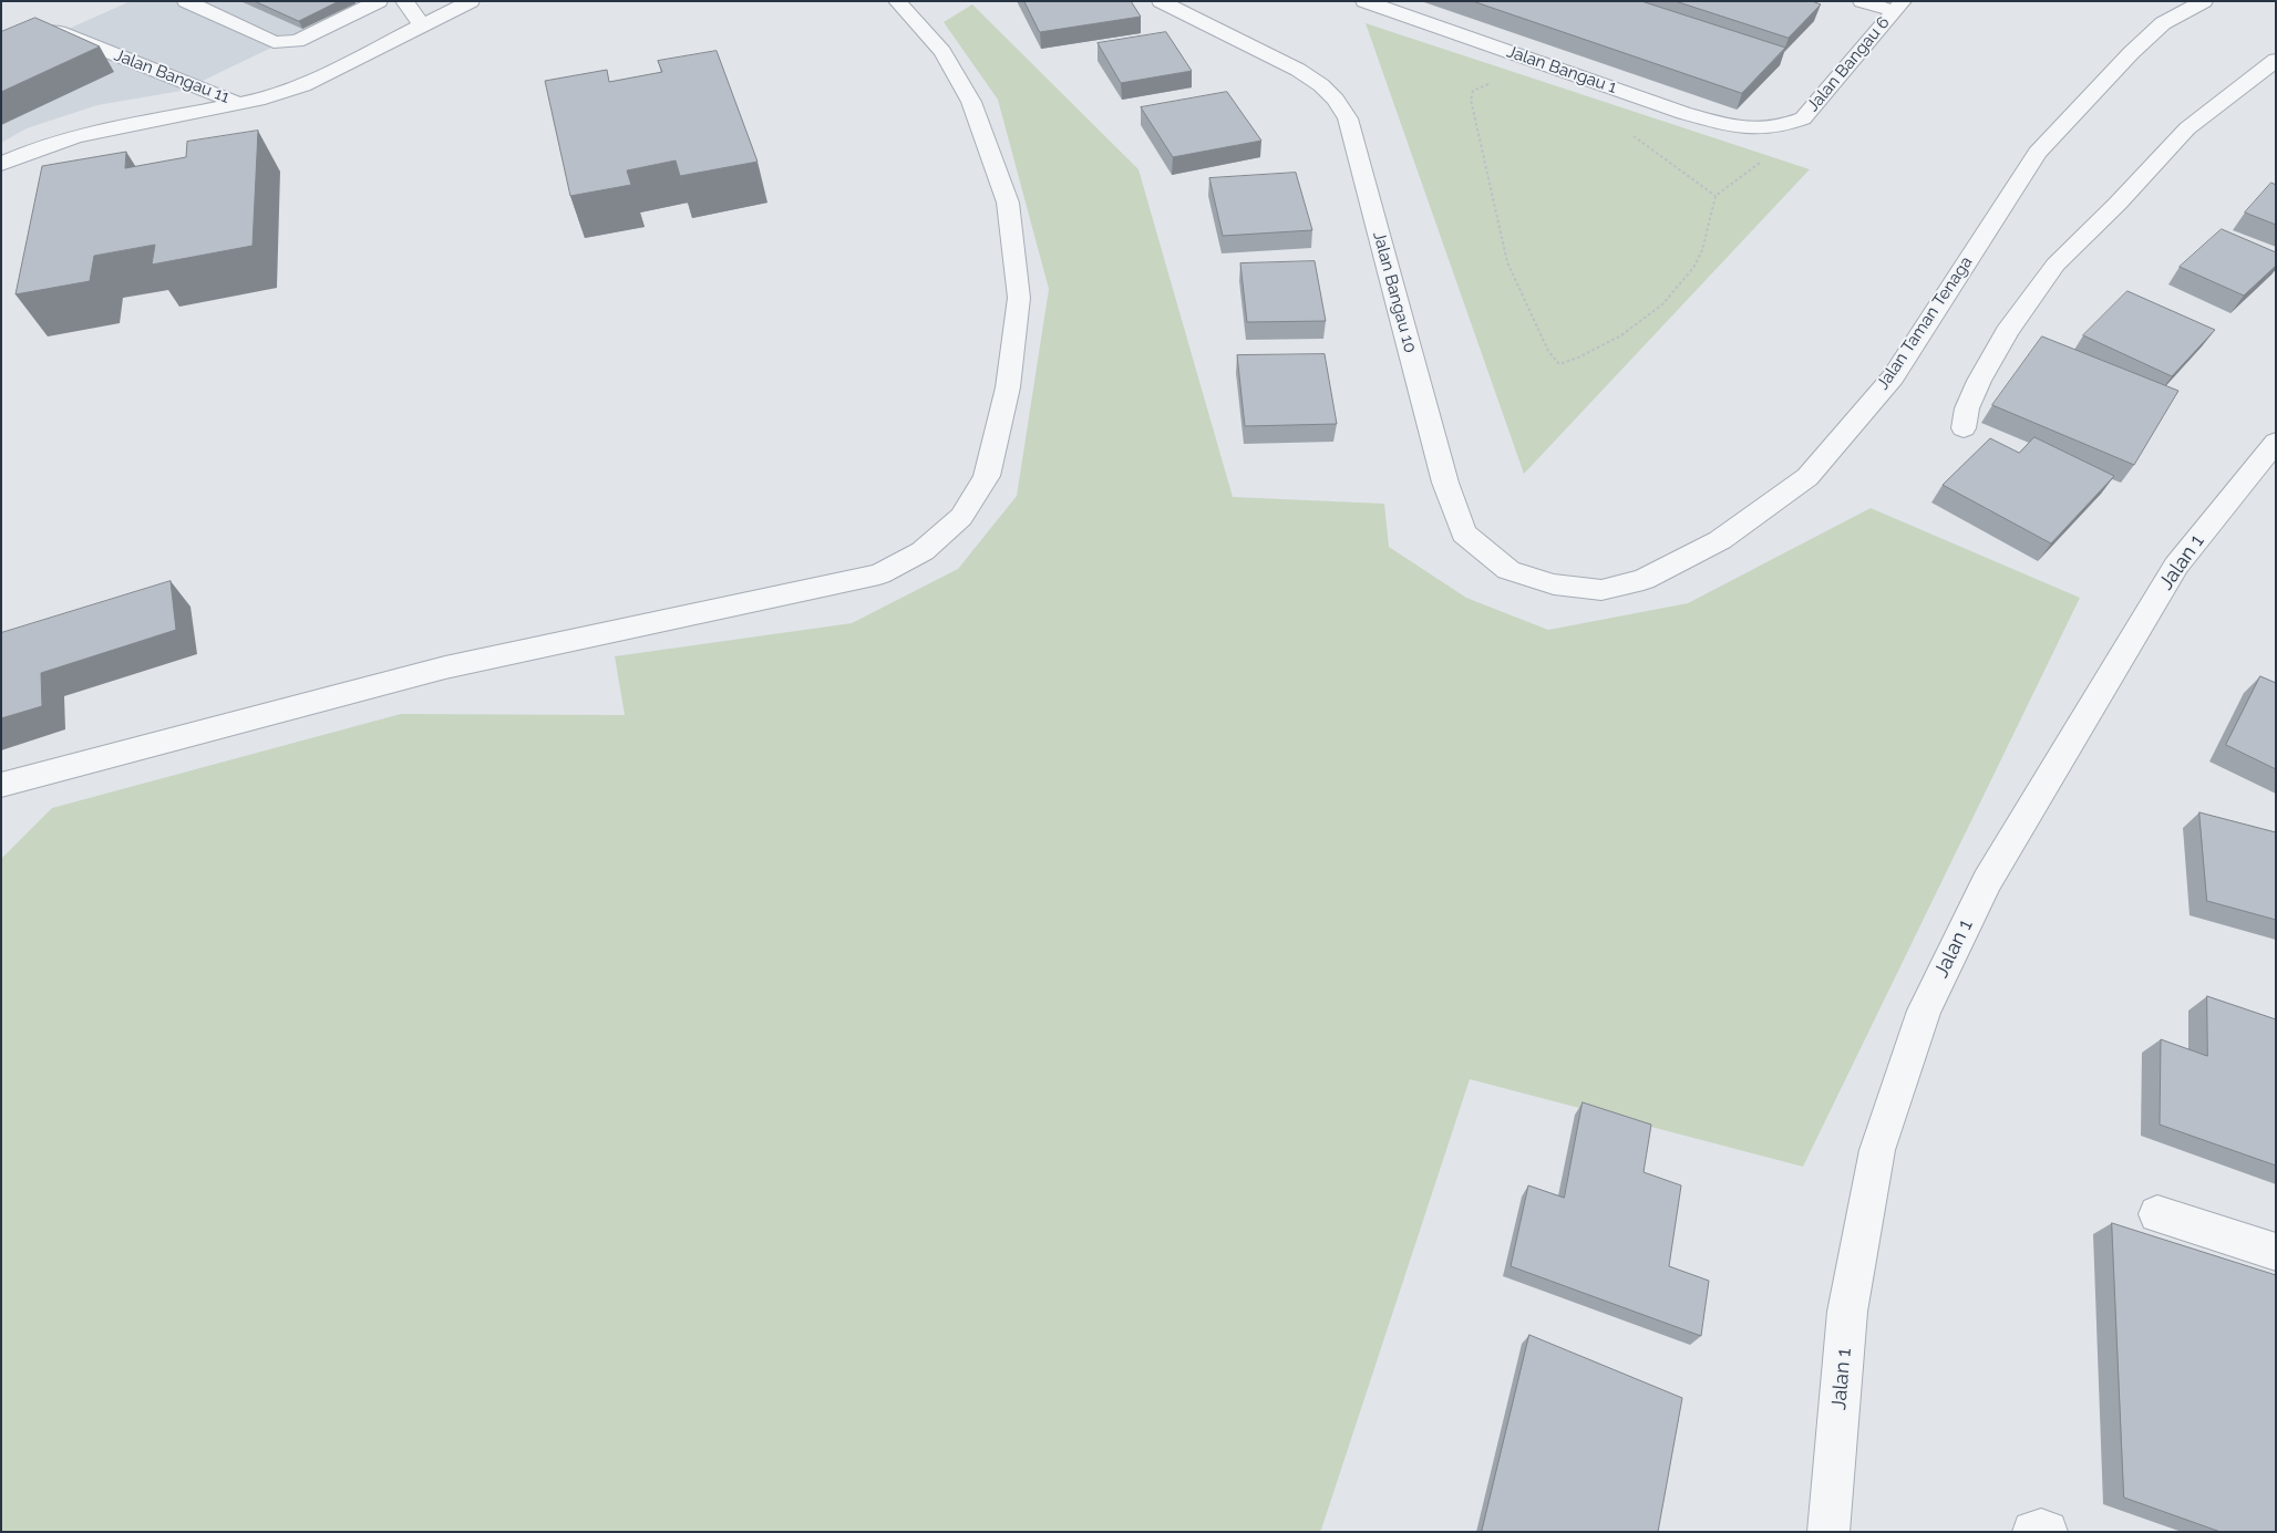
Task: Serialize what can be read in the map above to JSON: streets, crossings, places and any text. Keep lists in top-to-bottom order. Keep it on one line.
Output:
{"streets":{"street":["Jalan Bangau 6","Jalan Bangau 1","Jalan Bangau 11","Jalan Bangau 10","Jalan Taman Tenaga","Jalan 1"]},"crossings":[["Jalan Bangau 6","Jalan Bangau 1"],["Jalan Bangau 10","Jalan Taman Tenaga"]]}
